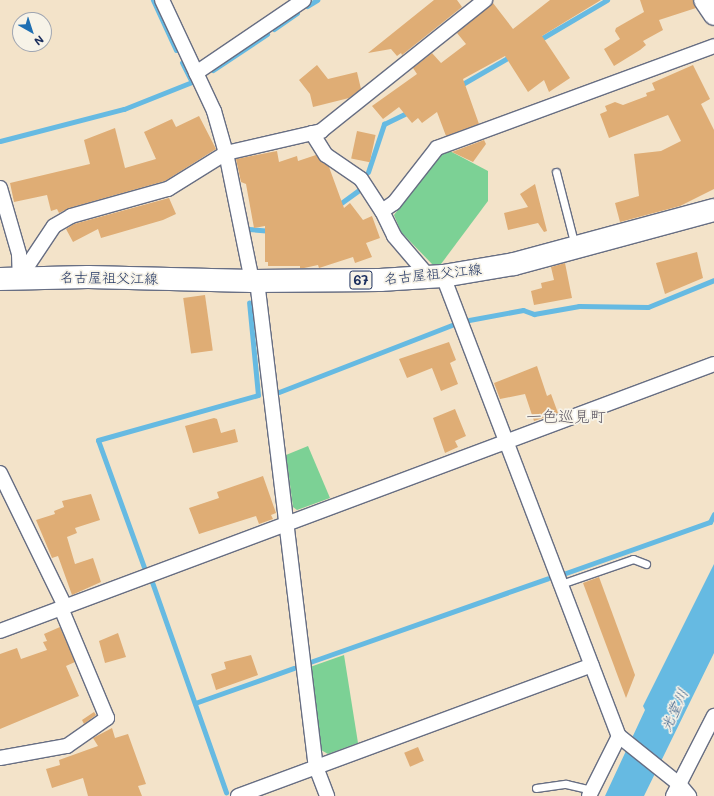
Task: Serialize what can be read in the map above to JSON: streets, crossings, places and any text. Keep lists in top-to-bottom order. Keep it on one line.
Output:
{"streets":{"main road":["名古屋祖父江線","67"]},"districts":["一色巡見町"],"water":["光堂川"],"north":"bottom right"}
